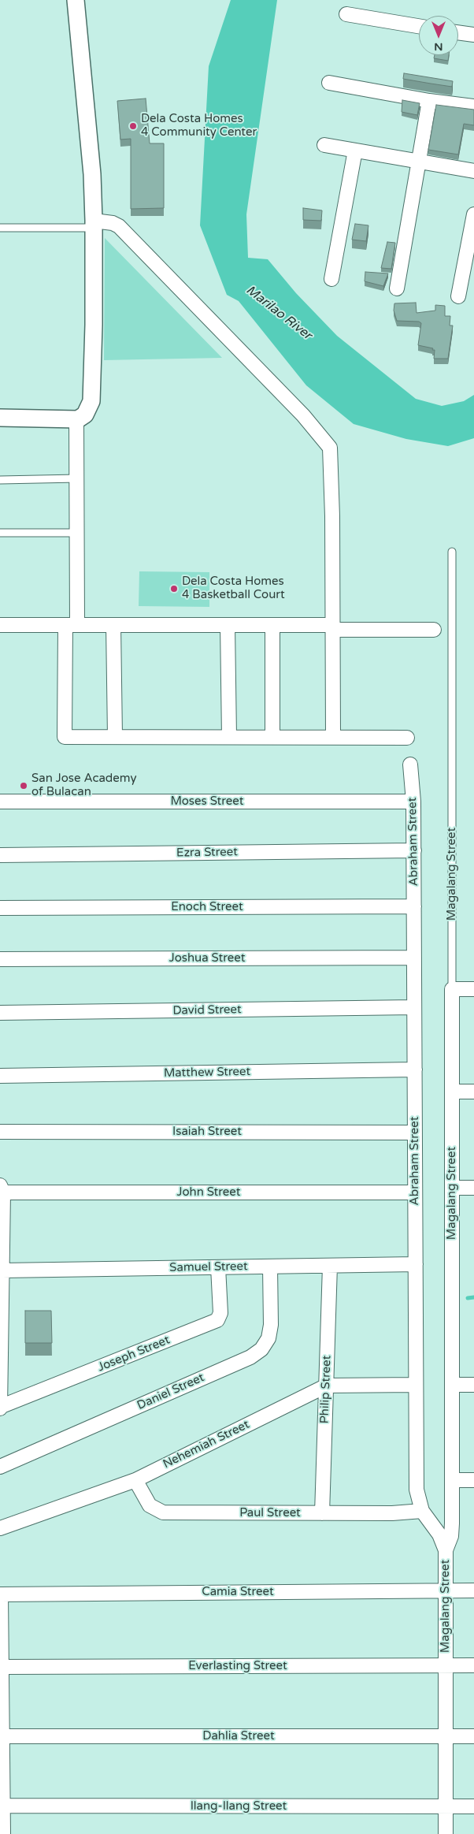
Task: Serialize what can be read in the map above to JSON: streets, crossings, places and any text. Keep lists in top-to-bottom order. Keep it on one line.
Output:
{"streets":{"street":["Moses Street","Abraham Street","Ezra Street","Magalang Street","Enoch Street","Joshua Street","David Street","Matthew Street","Isaiah Street","John Street","Samuel Street","Joseph Street","Philip Street","Daniel Street","Nehemiah Street","Paul Street","Camia Street","Everlasting Street","Dahlia Street","Ilang-Ilang Street"]},"crossings":[["Moses Street","Abraham Street"],["Abraham Street","Ezra Street"],["Abraham Street","Magalang Street"],["Abraham Street","Enoch Street"],["Abraham Street","Joshua Street"],["Abraham Street","David Street"],["Abraham Street","Matthew Street"],["Abraham Street","Isaiah Street"],["Abraham Street","John Street"],["Abraham Street","Samuel Street"],["Abraham Street","Nehemiah Street"],["Abraham Street","Paul Street"],["Magalang Street","Camia Street"],["Magalang Street","Everlasting Street"],["Magalang Street","Dahlia Street"],["Magalang Street","Ilang-Ilang Street"],["Samuel Street","Joseph Street"],["Samuel Street","Philip Street"],["Samuel Street","Daniel Street"],["Philip Street","Nehemiah Street"],["Philip Street","Paul Street"],["Nehemiah Street","Paul Street"]],"water":["Marilao River"],"places":["Dela Costa Homes 4 Community Center","Dela Costa Homes 4 Basketball Court","San Jose Academy of Bulacan"],"north":"bottom"}
